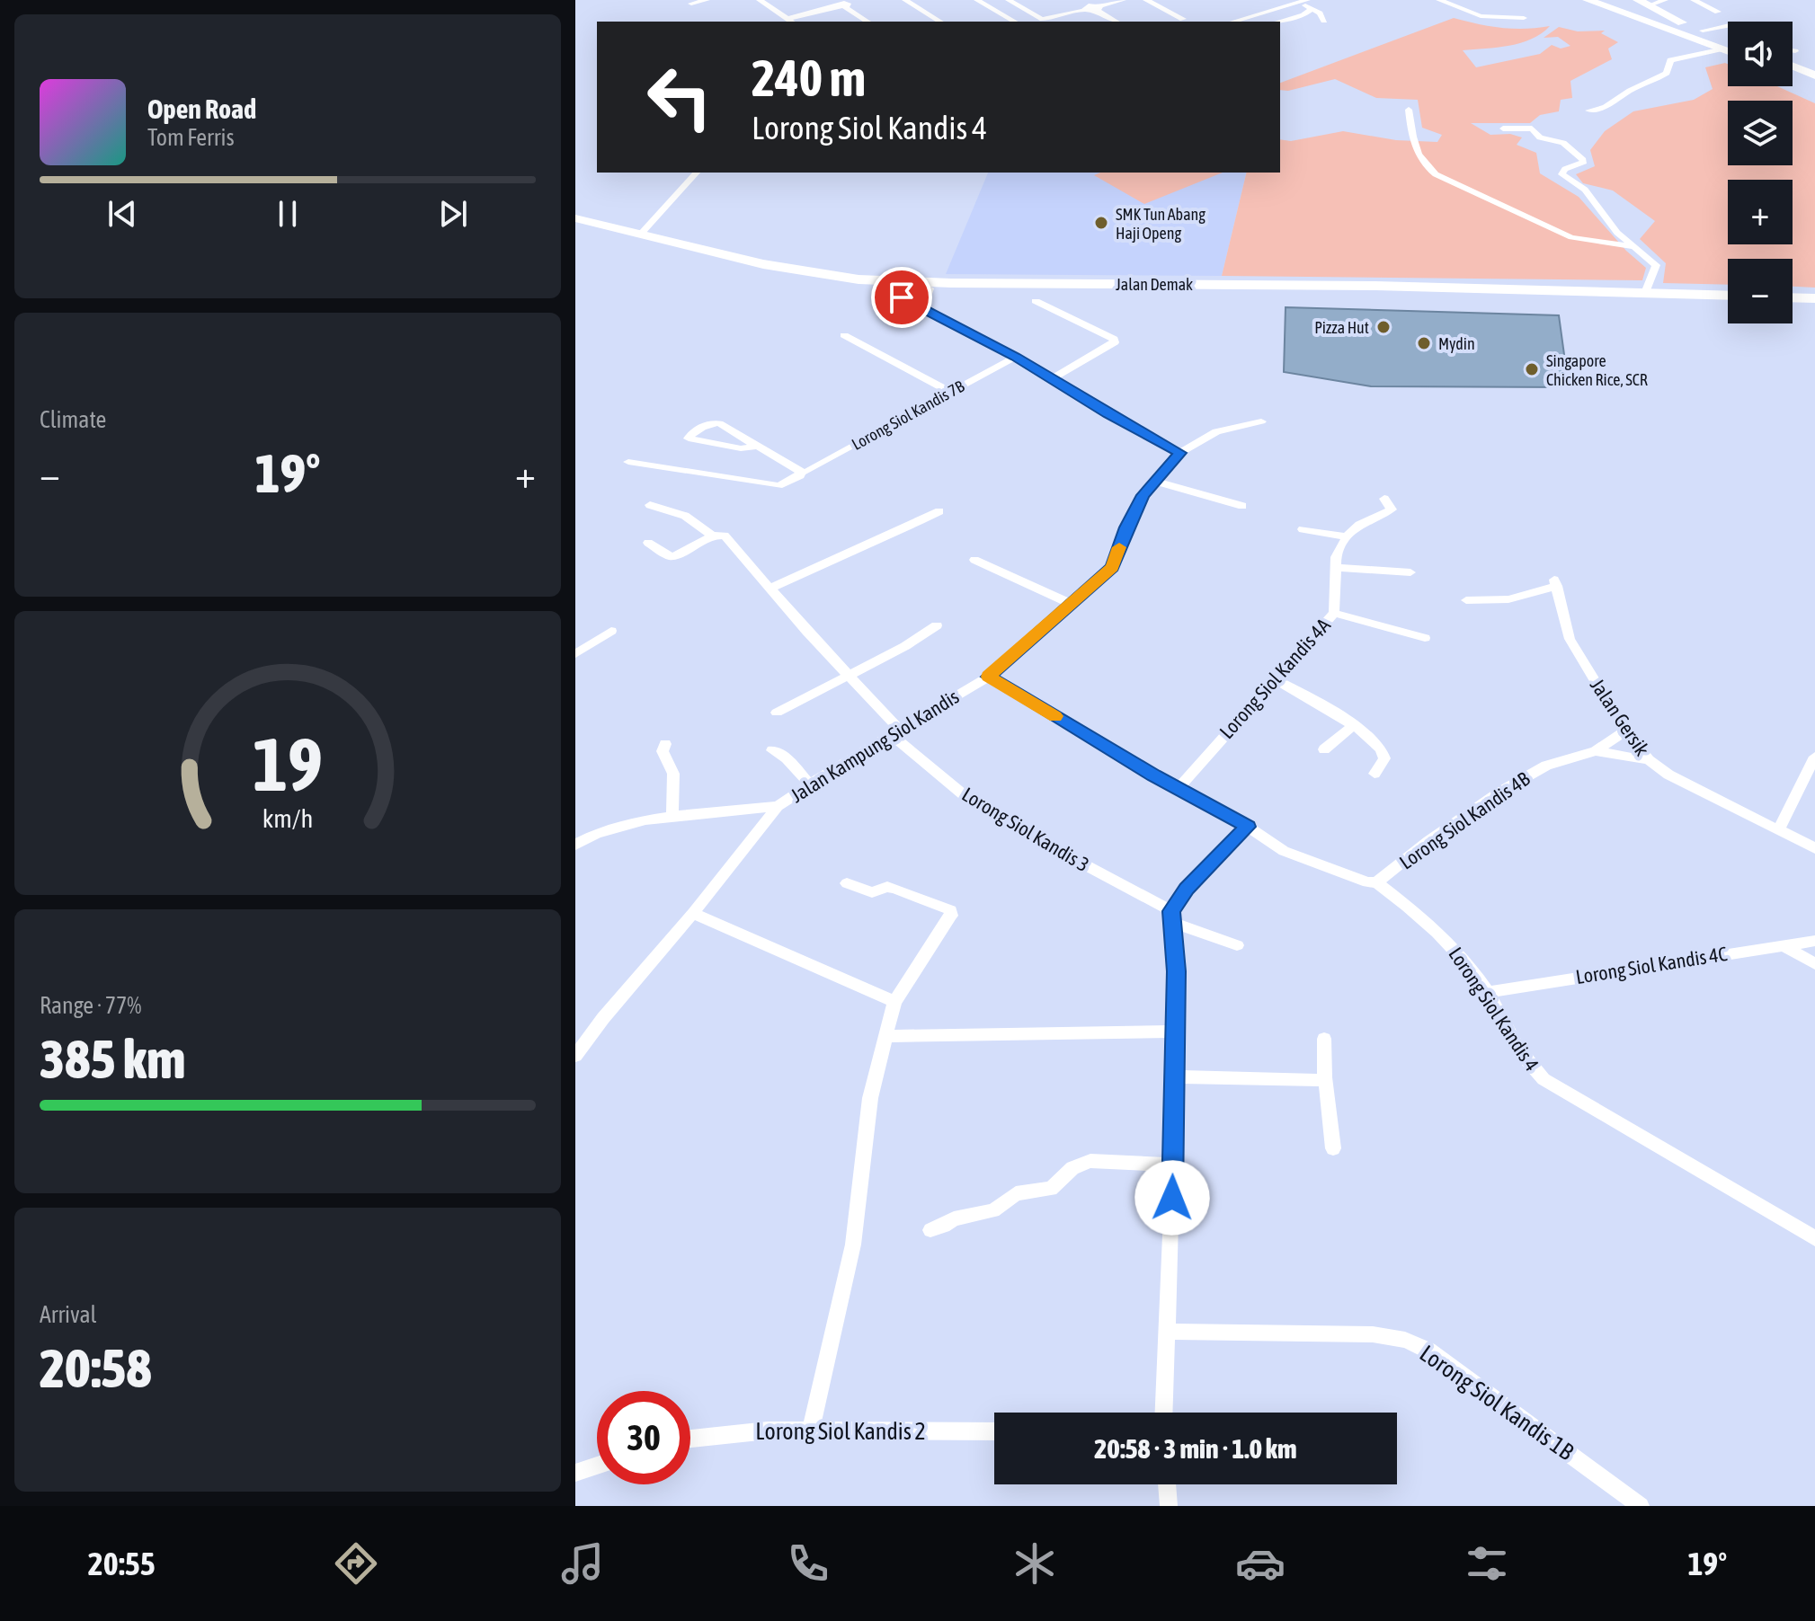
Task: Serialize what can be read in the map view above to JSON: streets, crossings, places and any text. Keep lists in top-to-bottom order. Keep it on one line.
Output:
{"streets":{"highway":["Jalan Demak"],"street":["Lorong Siol Kandis 7B","Lorong Siol Kandis 4A","Jalan Gersik","Jalan Kampung Siol Kandis","Lorong Siol Kandis 4B","Lorong Siol Kandis 3","Lorong Siol Kandis 4C","Lorong Siol Kandis 4","Lorong Siol Kandis 1B","Lorong Siol Kandis 2"]},"crossings":[["Lorong Siol Kandis 4A","Lorong Siol Kandis 4"],["Jalan Kampung Siol Kandis","Lorong Siol Kandis 3"],["Jalan Kampung Siol Kandis","Lorong Siol Kandis 4"],["Lorong Siol Kandis 4B","Lorong Siol Kandis 4"],["Lorong Siol Kandis 4C","Lorong Siol Kandis 4"]],"places":["SMK Tun Abang Haji Openg","Pizza Hut","Mydin","Singapore Chicken Rice, SCR"],"page":{"map_buttons":["+","−"],"turn":["240 m","Lorong Siol Kandis 4"],"song":["Open Road","Tom Ferris"],"tile":["Climate",["Range · 77%","385 km"],["Arrival","20:58"]],"heat":["−","19°","+"],"limit":"30","trip":"20:58 · 3 min · 1.0 km","tabs":["20:55","19°"],"gauge":["19","km/h"]}}
